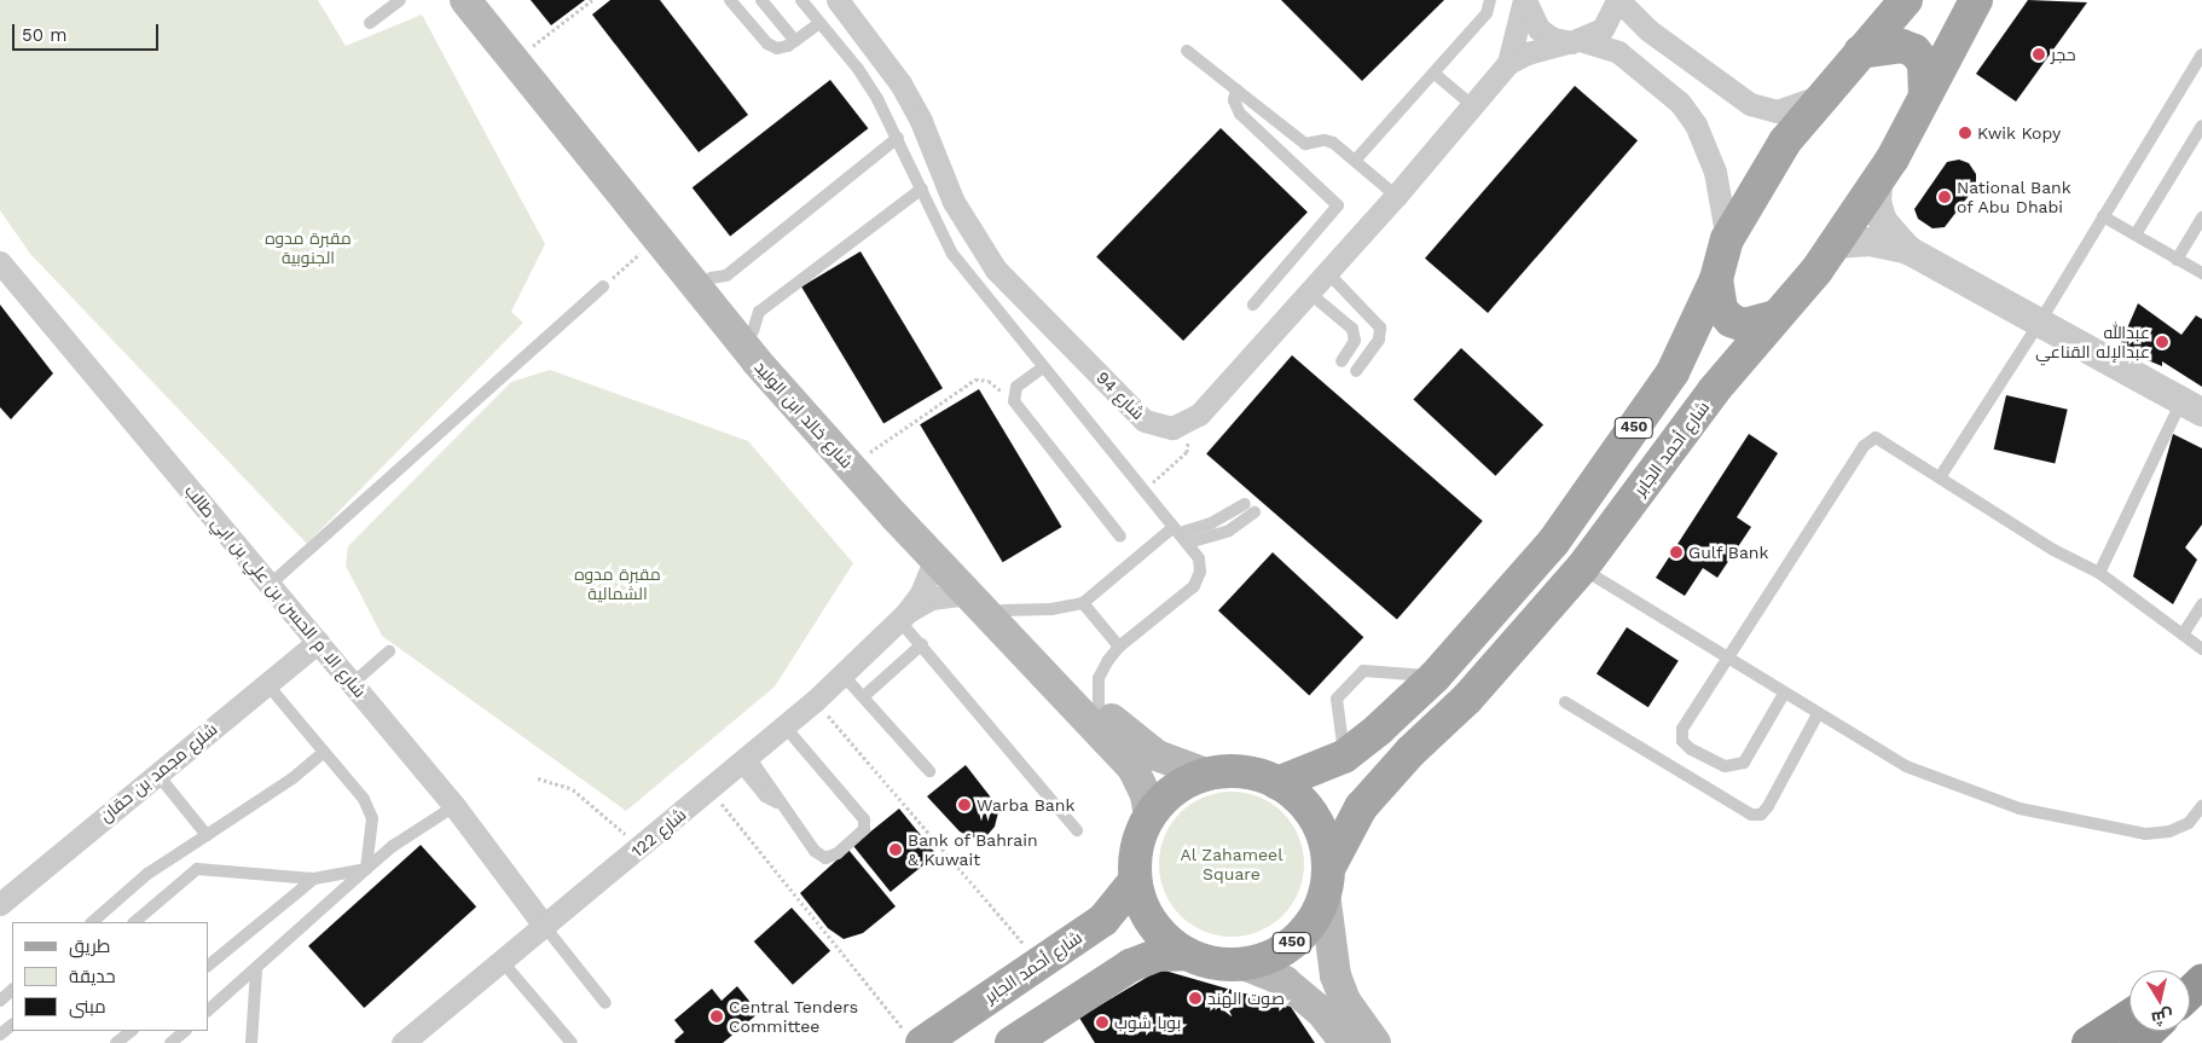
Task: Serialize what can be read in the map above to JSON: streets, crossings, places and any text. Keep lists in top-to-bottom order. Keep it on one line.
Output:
{"streets":{"main road":["شارع خالد ابن الوليد","450","شارع أحمد الجابر"],"street":["شارع 94","شارع الا م الحسن بن علي بن ابي طالب","شلرع مجمد بن حقان","شارع 122"]},"crossings":[["شارع خالد ابن الوليد","450"],["شارع خالد ابن الوليد","شارع أحمد الجابر"],["شارع خالد ابن الوليد","شارع 122"],["450","شارع أحمد الجابر"],["شارع الا م الحسن بن علي بن ابي طالب","شلرع مجمد بن حقان"],["شارع الا م الحسن بن علي بن ابي طالب","شارع 122"]],"parks":["مقبرة مدوه الجنوبية","مقبرة مدوه الشمالية","Al Zahameel Square"],"places":["حجر","Kwik Kopy","National Bank of Abu Dhabi","عبدالله عبدالإله القناعي","Gulf Bank","Warba Bank","Bank of Bahrain & Kuwait","صوت الهند","Central Tenders Committee","بوبا شوب"],"legend":["طريق","حديقة","مبنى"],"scale_bar":"50 m","north":"bottom"}
